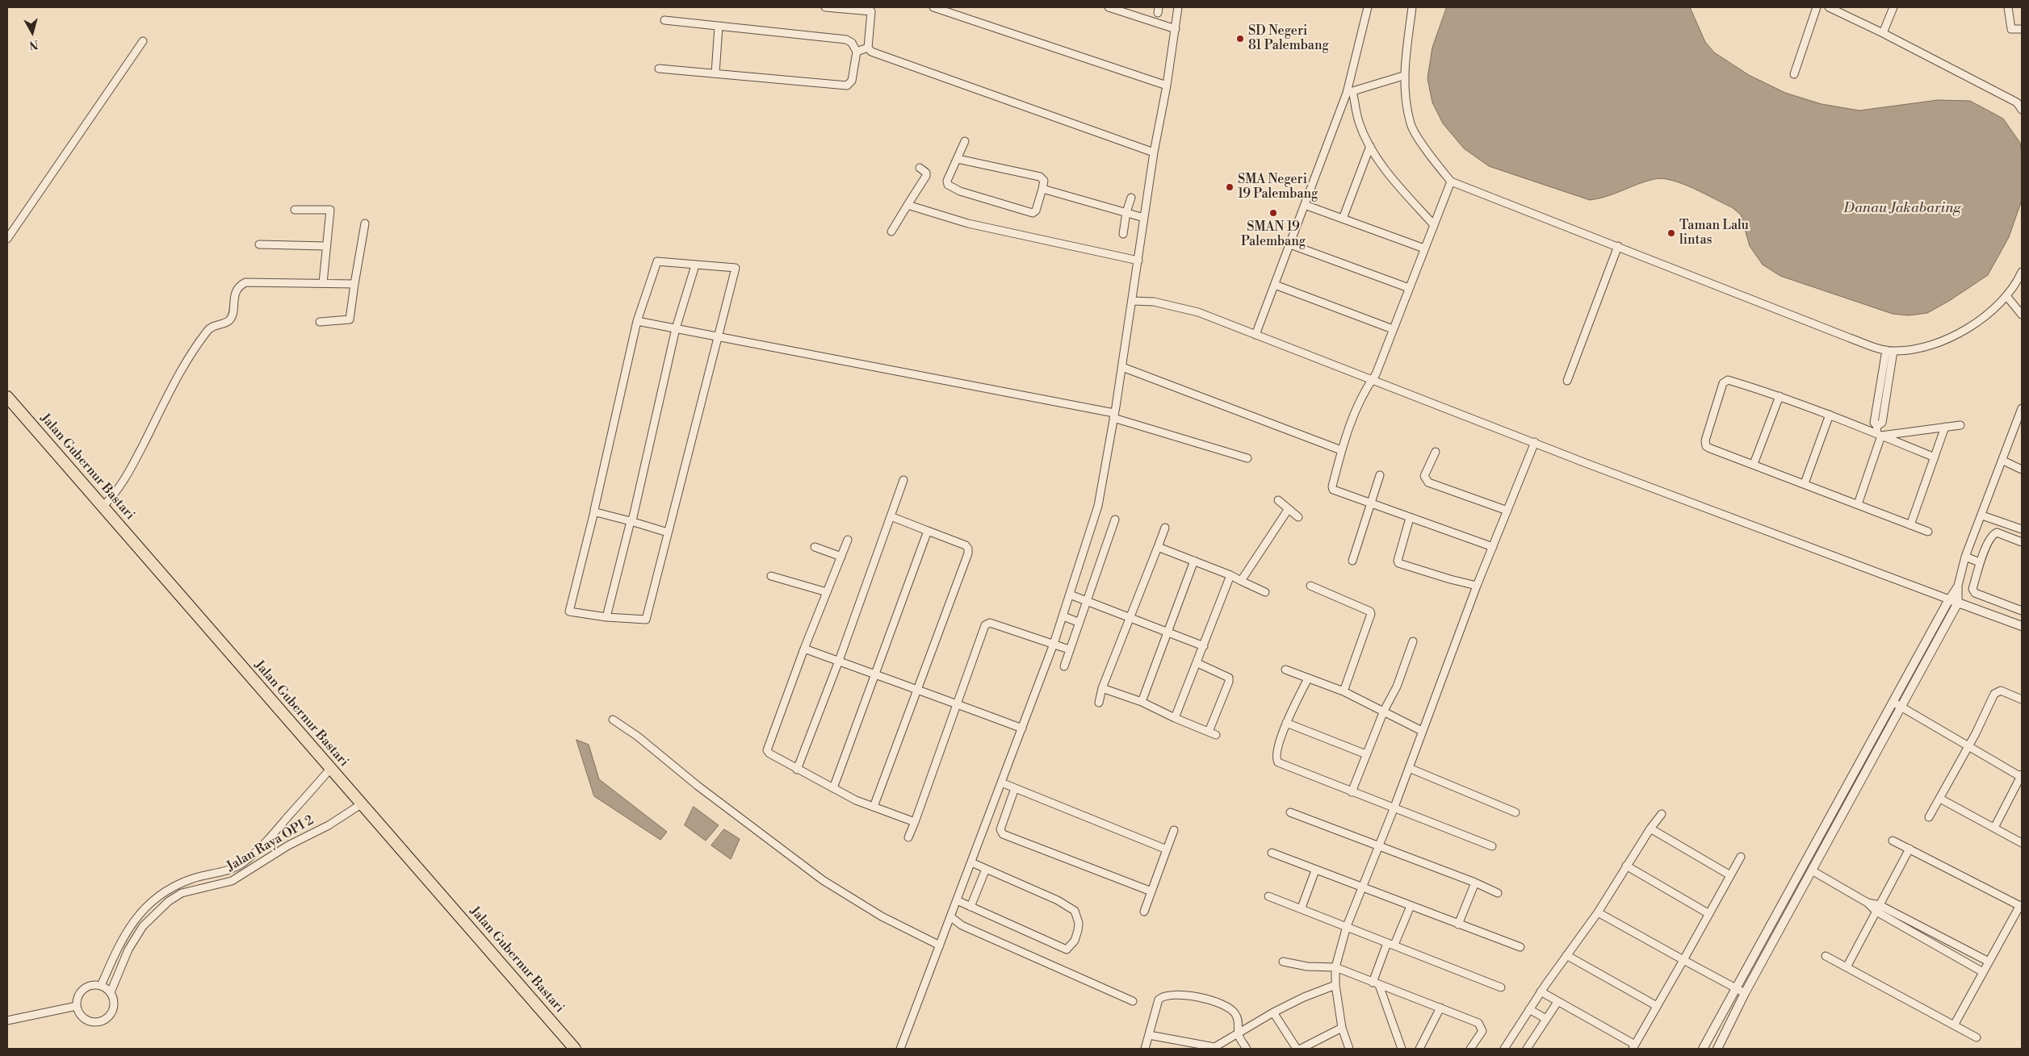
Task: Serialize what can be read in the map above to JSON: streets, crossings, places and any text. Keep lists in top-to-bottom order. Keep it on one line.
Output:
{"streets":{"highway":["Jalan Gubernur Bastari"],"street":["Jalan Raya OPI 2"]},"crossings":[["Jalan Gubernur Bastari","Jalan Raya OPI 2"]],"water":["Danau Jakabaring"],"places":["SD Negeri 81 Palembang","SMA Negeri 19 Palembang","SMAN 19 Palembang","Taman Lalu lintas"],"north":"bottom"}
